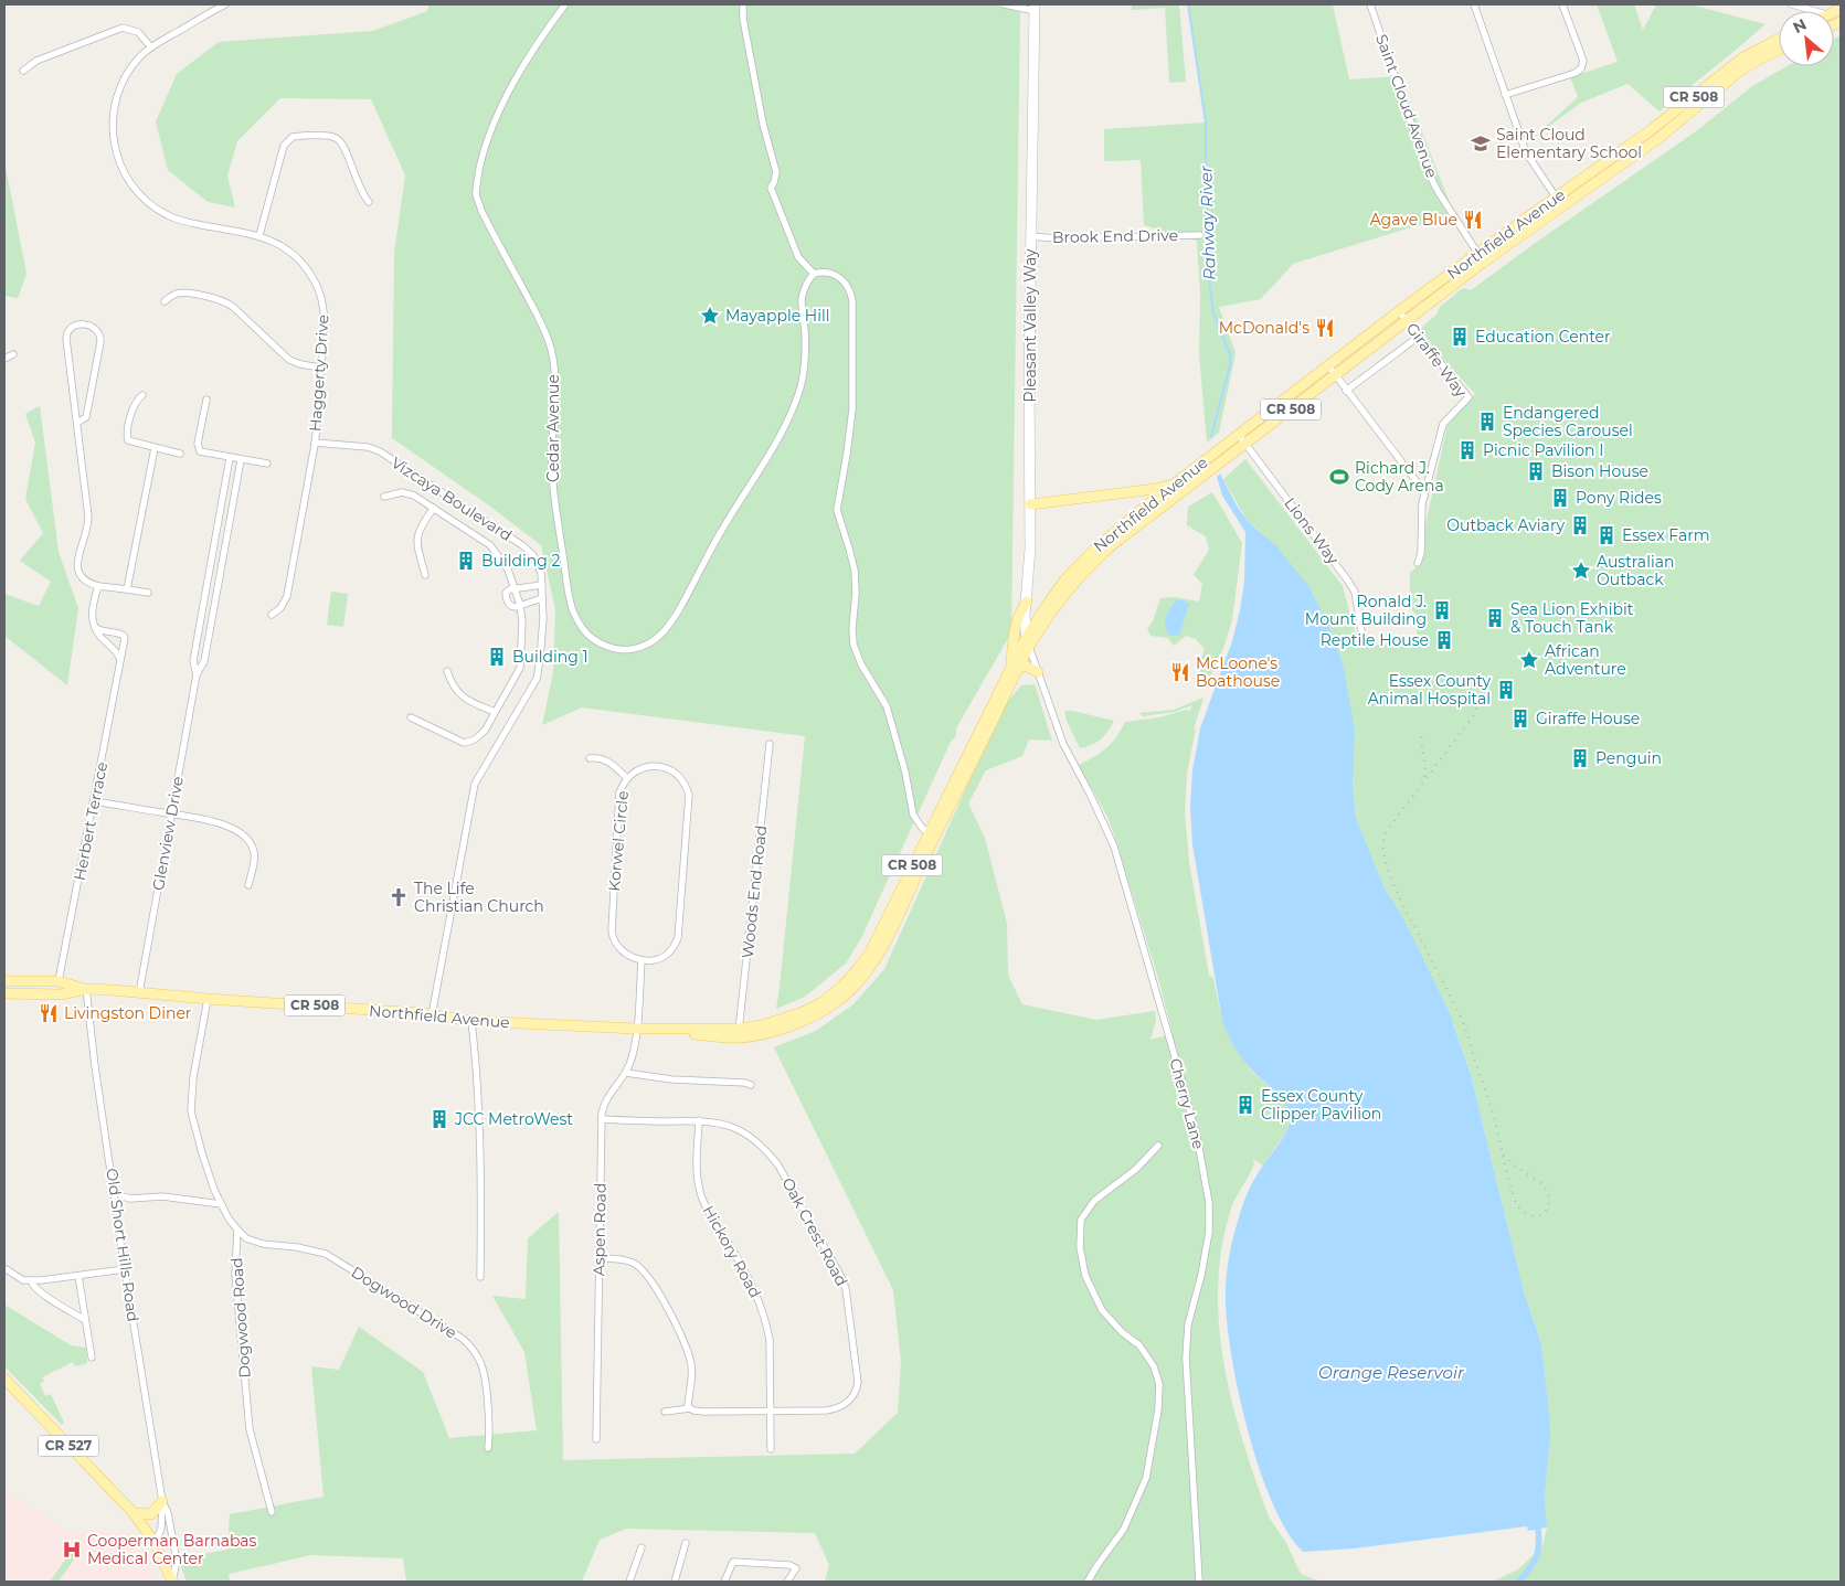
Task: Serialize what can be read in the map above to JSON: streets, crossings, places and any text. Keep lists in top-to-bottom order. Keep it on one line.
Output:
{"streets":{"main road":["CR 508","Northfield Avenue","Pleasant Valley Way","Old Short Hills Road","CR 527"],"street":["Saint Cloud Avenue","Brook End Drive","Giraffe Way","Haggerty Drive","Cedar Avenue","Vizcaya Boulevard","Lions Way","Herbert Terrace","Glenview Drive","Korwel Circle","Woods End Road","Cherry Lane","Aspen Road","Oak Crest Road","Hickory Road","Dogwood Drive","Dogwood Road"]},"crossings":[["CR 508","Northfield Avenue"],["CR 508","Herbert Terrace"],["CR 508","Old Short Hills Road"],["Saint Cloud Avenue","Northfield Avenue"],["Northfield Avenue","Pleasant Valley Way"],["Northfield Avenue","Giraffe Way"],["Northfield Avenue","Vizcaya Boulevard"],["Northfield Avenue","Lions Way"],["Northfield Avenue","Glenview Drive"],["Northfield Avenue","Woods End Road"],["Northfield Avenue","Cherry Lane"],["Northfield Avenue","Aspen Road"],["Northfield Avenue","Old Short Hills Road"],["Brook End Drive","Pleasant Valley Way"],["Pleasant Valley Way","Cherry Lane"],["Haggerty Drive","Vizcaya Boulevard"],["Aspen Road","Oak Crest Road"],["Oak Crest Road","Hickory Road"],["Old Short Hills Road","CR 527"],["Dogwood Drive","Dogwood Road"]],"water":["Rahway River","Orange Reservoir"],"places":{"school or university":["Saint Cloud Elementary School"],"restaurant":["Agave Blue","McDonald's","McLoone's Boathouse","Livingston Diner"],"place":["Mayapple Hill","Australian Outback","African Adventure"],"building":["Education Center","Endangered Species Carousel","Picnic Pavilion I","Bison House","Pony Rides","Outback Aviary","Essex Farm","Building 2","Ronald J. Mount Building","Sea Lion Exhibit & Touch Tank","Reptile House","Building 1","Essex County Animal Hospital","Giraffe House","Penguin","Essex County Clipper Pavilion","JCC MetroWest"],"sports":["Richard J. Cody Arena"],"church":["The Life Christian Church"],"hospital":["Cooperman Barnabas Medical Center"]},"north":"top left"}
